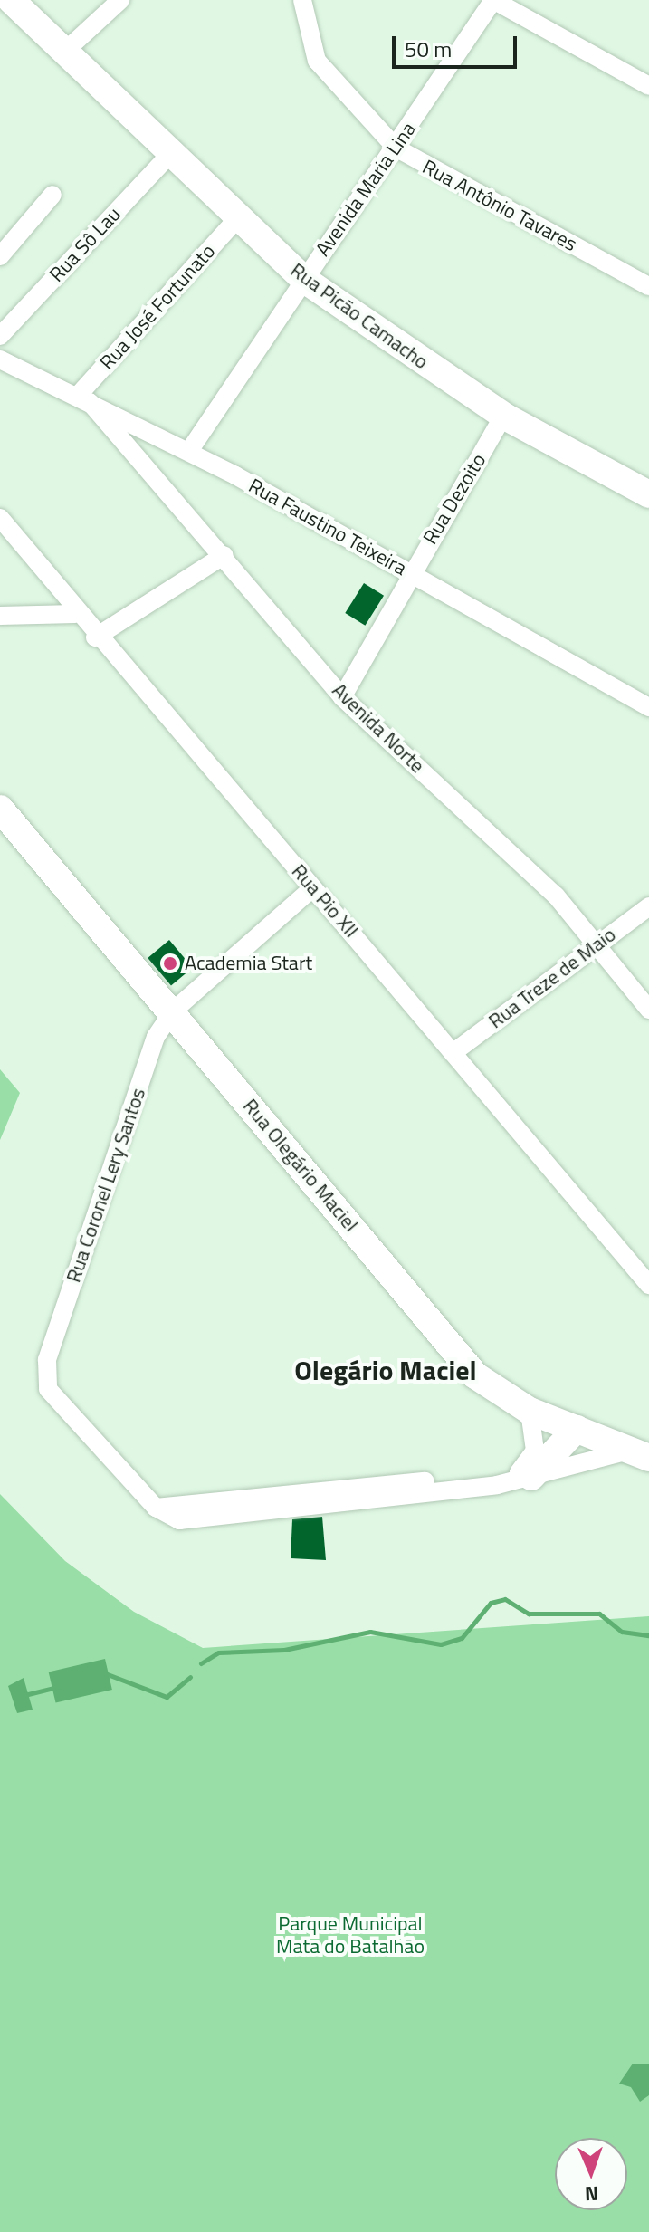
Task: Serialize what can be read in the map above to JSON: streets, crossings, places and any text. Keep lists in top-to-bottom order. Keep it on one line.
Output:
{"streets":{"street":["Avenida Maria Lina","Rua Antônio Tavares","Rua Sô Lau","Rua José Fortunato","Rua Picão Camacho","Rua Dezoito","Rua Faustino Teixeira","Avenida Norte","Rua Pio XII","Rua Treze de Maio","Rua Olegário Maciel","Rua Coronel Lery Santos"]},"crossings":[["Avenida Maria Lina","Rua Antônio Tavares"],["Avenida Maria Lina","Rua Picão Camacho"],["Avenida Maria Lina","Rua Faustino Teixeira"],["Rua Sô Lau","Rua Picão Camacho"],["Rua José Fortunato","Rua Picão Camacho"],["Rua José Fortunato","Rua Faustino Teixeira"],["Rua José Fortunato","Avenida Norte"],["Rua Picão Camacho","Rua Dezoito"],["Rua Dezoito","Rua Faustino Teixeira"],["Rua Dezoito","Avenida Norte"],["Rua Faustino Teixeira","Avenida Norte"],["Avenida Norte","Rua Treze de Maio"],["Rua Pio XII","Rua Treze de Maio"],["Rua Pio XII","Rua Coronel Lery Santos"],["Rua Olegário Maciel","Rua Coronel Lery Santos"]],"districts":["Olegário Maciel"],"parks":["Parque Municipal Mata do Batalhão"],"places":["Academia Start"],"scale_bar":"50 m","north":"bottom"}
